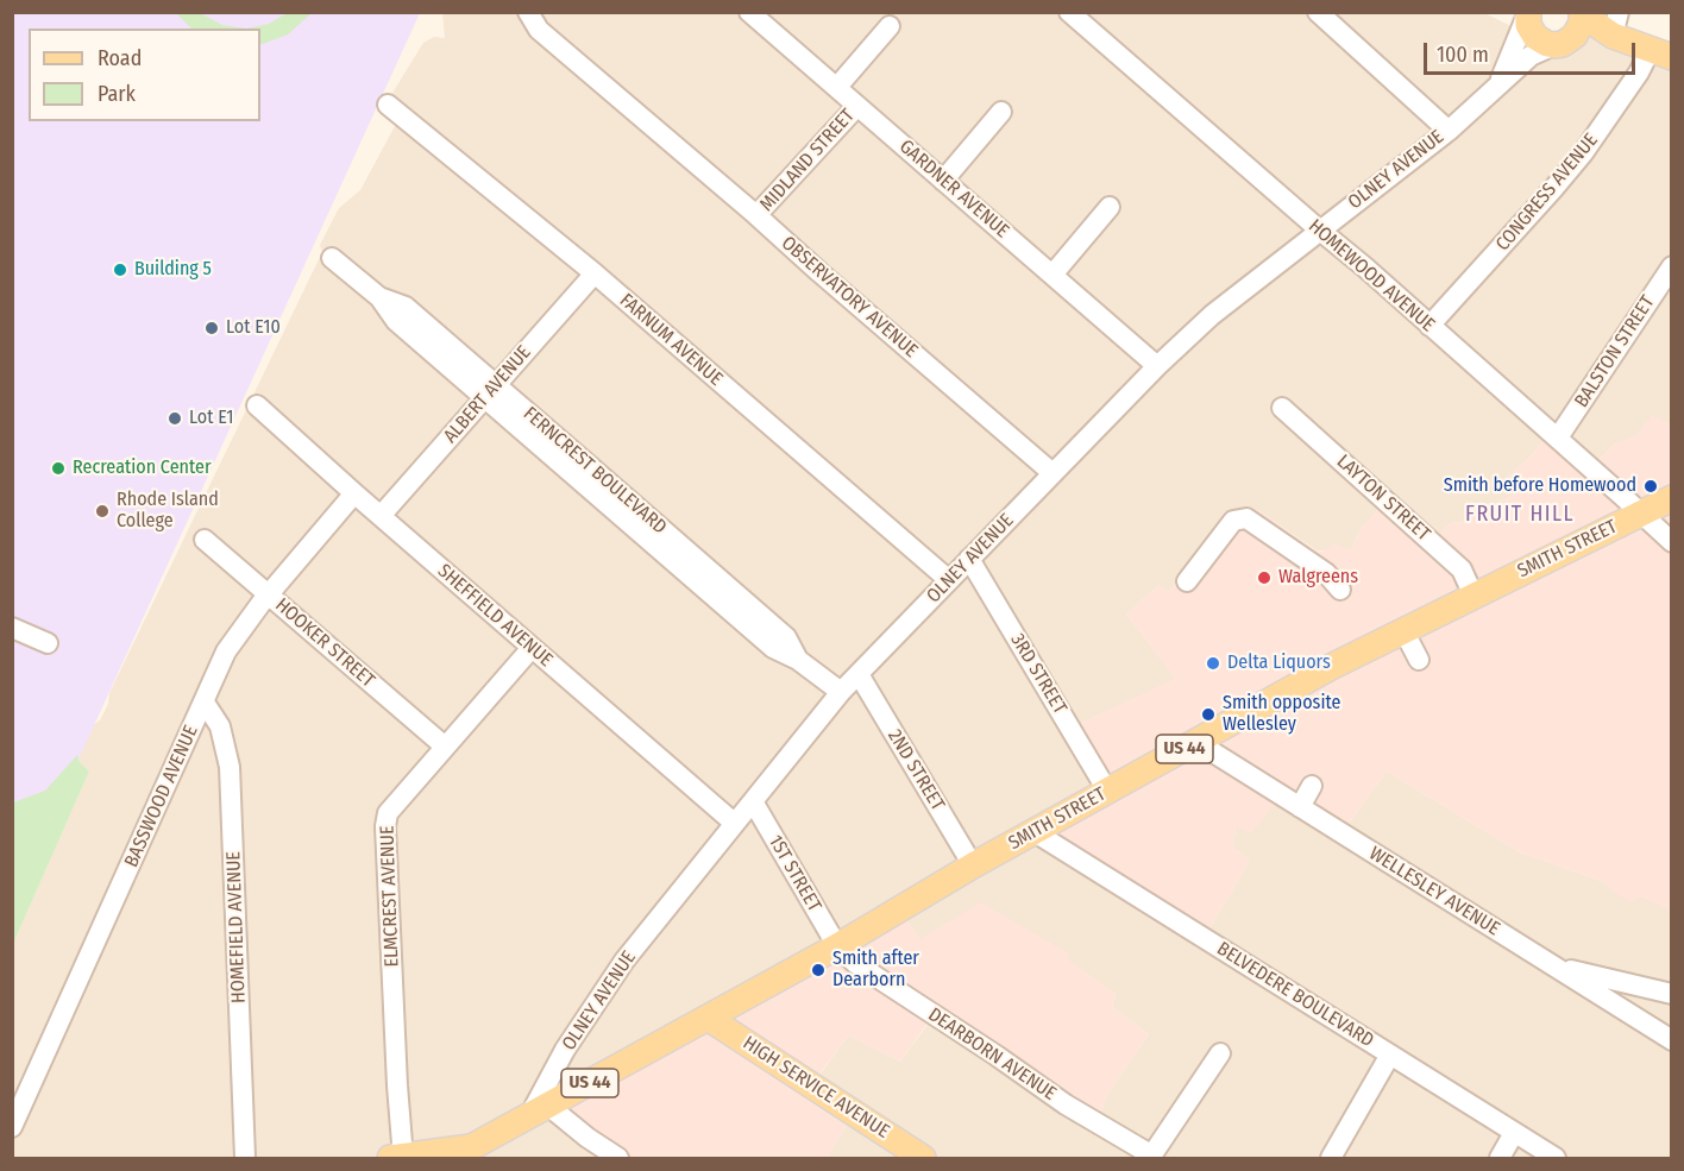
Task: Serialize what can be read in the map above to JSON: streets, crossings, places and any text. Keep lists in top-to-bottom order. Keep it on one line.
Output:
{"streets":{"main road":["SMITH STREET","US 44","HIGH SERVICE AVENUE"],"street":["MIDLAND STREET","OLNEY AVENUE","GARDNER AVENUE","CONGRESS AVENUE","HOMEWOOD AVENUE","OBSERVATORY AVENUE","FARNUM AVENUE","BALSTON STREET","ALBERT AVENUE","FERNCREST BOULEVARD","LAYTON STREET","SHEFFIELD AVENUE","HOOKER STREET","3RD STREET","2ND STREET","BASSWOOD AVENUE","1ST STREET","WELLESLEY AVENUE","ELMCREST AVENUE","HOMEFIELD AVENUE","BELVEDERE BOULEVARD","DEARBORN AVENUE"]},"crossings":[["MIDLAND STREET","GARDNER AVENUE"],["MIDLAND STREET","OBSERVATORY AVENUE"],["OLNEY AVENUE","GARDNER AVENUE"],["OLNEY AVENUE","HOMEWOOD AVENUE"],["OLNEY AVENUE","OBSERVATORY AVENUE"],["OLNEY AVENUE","FARNUM AVENUE"],["OLNEY AVENUE","FERNCREST BOULEVARD"],["OLNEY AVENUE","SMITH STREET"],["OLNEY AVENUE","SHEFFIELD AVENUE"],["OLNEY AVENUE","3RD STREET"],["OLNEY AVENUE","2ND STREET"],["OLNEY AVENUE","1ST STREET"],["CONGRESS AVENUE","HOMEWOOD AVENUE"],["HOMEWOOD AVENUE","BALSTON STREET"],["HOMEWOOD AVENUE","SMITH STREET"],["FARNUM AVENUE","ALBERT AVENUE"],["ALBERT AVENUE","FERNCREST BOULEVARD"],["ALBERT AVENUE","SHEFFIELD AVENUE"],["LAYTON STREET","SMITH STREET"],["SMITH STREET","3RD STREET"],["SMITH STREET","2ND STREET"],["SMITH STREET","1ST STREET"],["SMITH STREET","WELLESLEY AVENUE"],["SMITH STREET","BELVEDERE BOULEVARD"],["SMITH STREET","DEARBORN AVENUE"],["SMITH STREET","HIGH SERVICE AVENUE"],["SHEFFIELD AVENUE","BASSWOOD AVENUE"],["SHEFFIELD AVENUE","ELMCREST AVENUE"],["HOOKER STREET","BASSWOOD AVENUE"],["HOOKER STREET","ELMCREST AVENUE"],["BASSWOOD AVENUE","HOMEFIELD AVENUE"],["1ST STREET","DEARBORN AVENUE"]],"districts":["FRUIT HILL"],"places":["Building 5","Lot E10","Lot E1","Recreation Center","Smith before Homewood","Rhode Island College","Walgreens","Delta Liquors","Smith opposite Wellesley","Smith after Dearborn"],"legend":["Road","Park"],"scale_bar":"100 m"}
